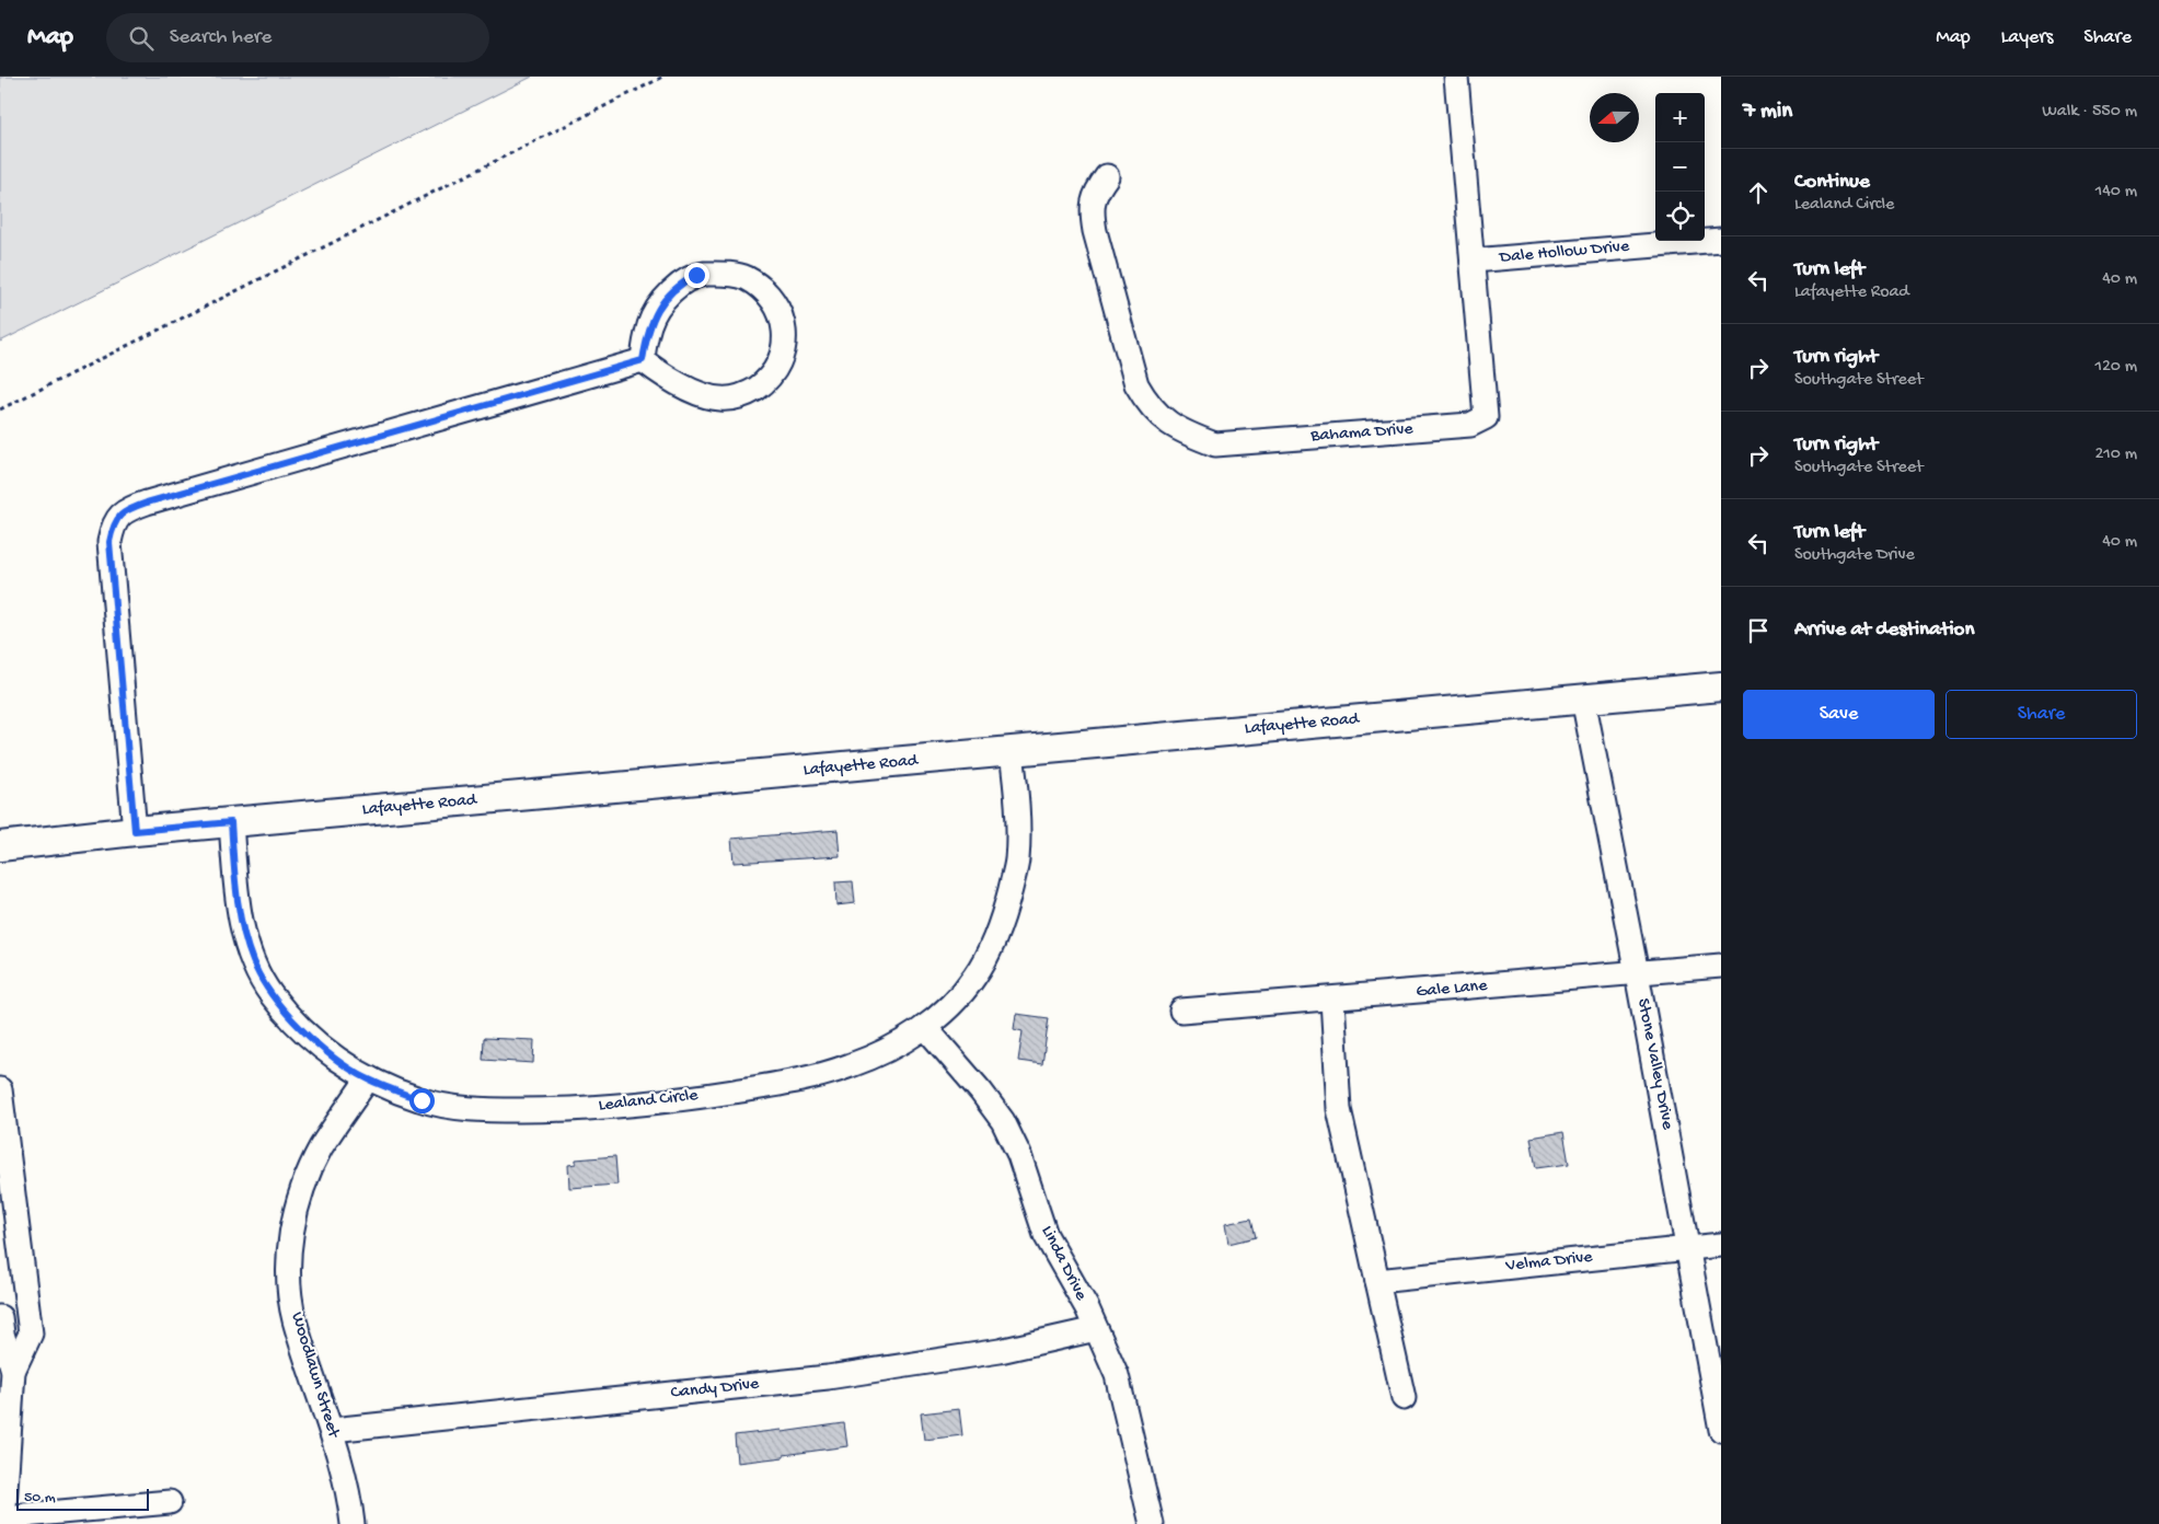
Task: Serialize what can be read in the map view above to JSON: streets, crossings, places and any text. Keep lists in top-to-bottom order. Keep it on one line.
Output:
{"streets":{"main road":["Lafayette Road"],"street":["Dale Hollow Drive","Bahama Drive","Gale Lane","Stone Valley Drive","Lealand Circle","Velma Drive","Linda Drive","Woodlawn Street","Candy Drive"]},"crossings":[["Dale Hollow Drive","Bahama Drive"],["Lafayette Road","Stone Valley Drive"],["Lafayette Road","Lealand Circle"],["Gale Lane","Stone Valley Drive"],["Stone Valley Drive","Velma Drive"],["Lealand Circle","Linda Drive"],["Lealand Circle","Woodlawn Street"],["Linda Drive","Candy Drive"],["Woodlawn Street","Candy Drive"]],"scale_bar":"50 m","north":"left","page":{"header":"Map","search":"Search here","nav":["Map","Layers","Share"],"heading":["7 min","Walk · 550 m"],"map_buttons":["+","−"],"list":[["Continue","Lealand Circle","140 m"],["Turn left","Lafayette Road","40 m"],["Turn right","Southgate Street","120 m"],["Turn right","Southgate Street","210 m"],["Turn left","Southgate Drive","40 m"],"Arrive at destination"],"buttons":["Save","Share"],"scale":"50 m"}}
